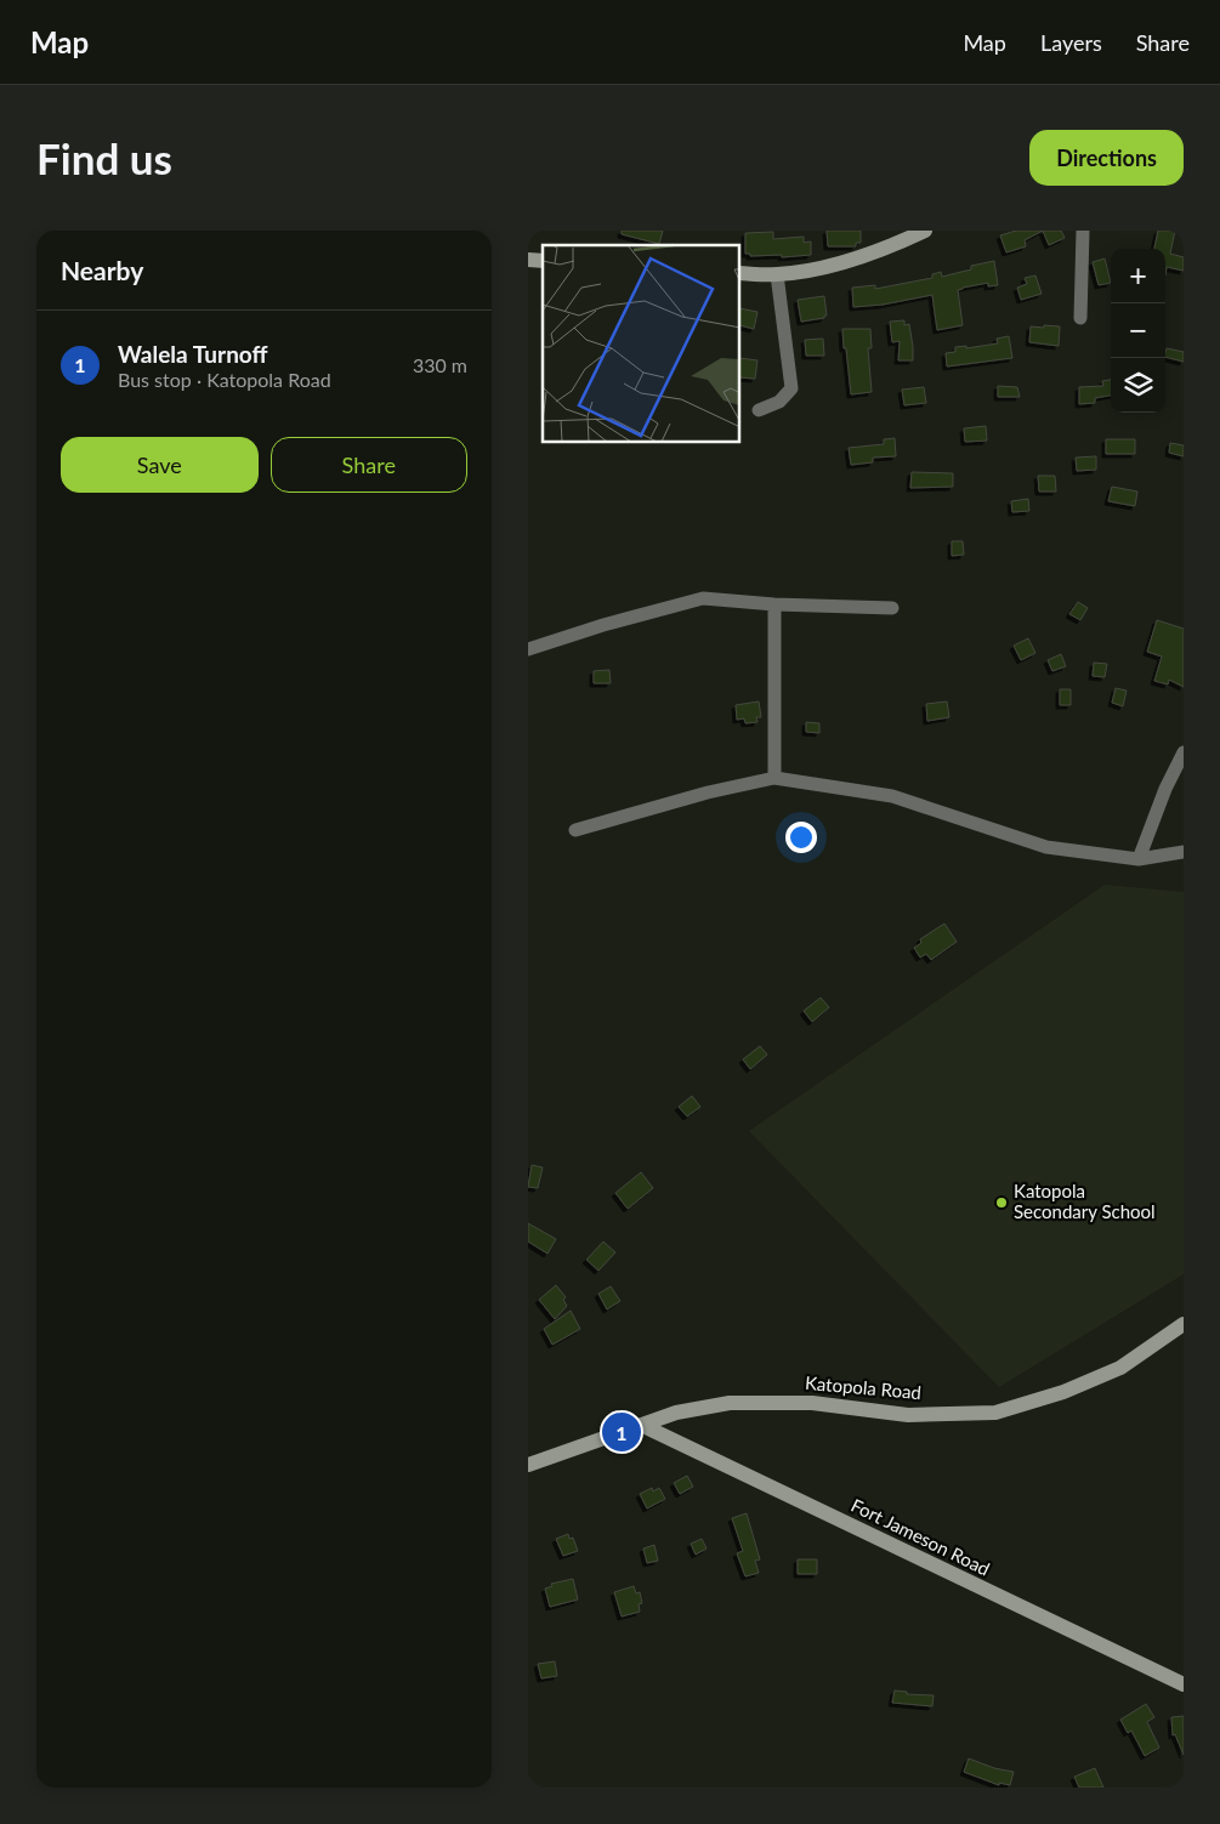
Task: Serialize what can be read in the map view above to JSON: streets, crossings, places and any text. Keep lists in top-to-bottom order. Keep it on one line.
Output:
{"streets":{"street":["Katopola Road","Fort Jameson Road"]},"crossings":[["Katopola Road","Fort Jameson Road"]],"places":["Katopola Secondary School"],"page":{"header":"Map","nav":["Map","Layers","Share"],"buttons":["Directions",["Save","Share"]],"title":"Find us","heading":"Nearby","map_buttons":["+","−"],"list":[{"mark":"1","name":"Walela Turnoff","note":"Bus stop · Katopola Road","value":"330 m"}],"pins":"1"}}
